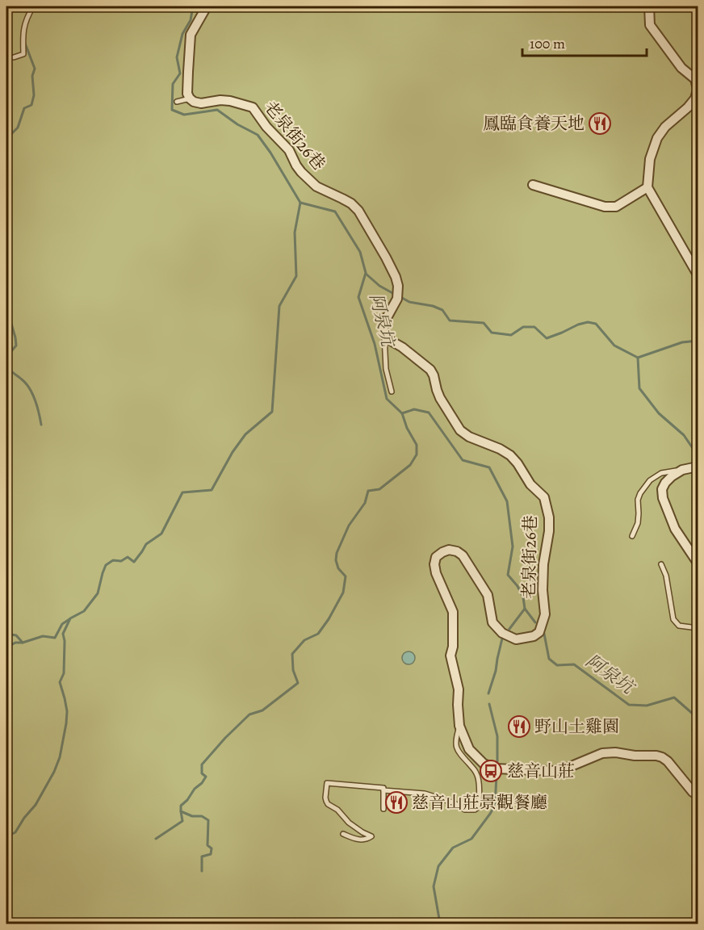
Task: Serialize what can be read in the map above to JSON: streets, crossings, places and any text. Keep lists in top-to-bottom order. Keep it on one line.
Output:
{"streets":{"street":["老泉街26巷"]},"water":["阿泉坑"],"places":{"restaurant":["鳳臨食養天地","野山土雞園","慈音山莊景觀餐廳"],"bus stop":["慈音山莊"]},"scale_bar":"100 m"}
